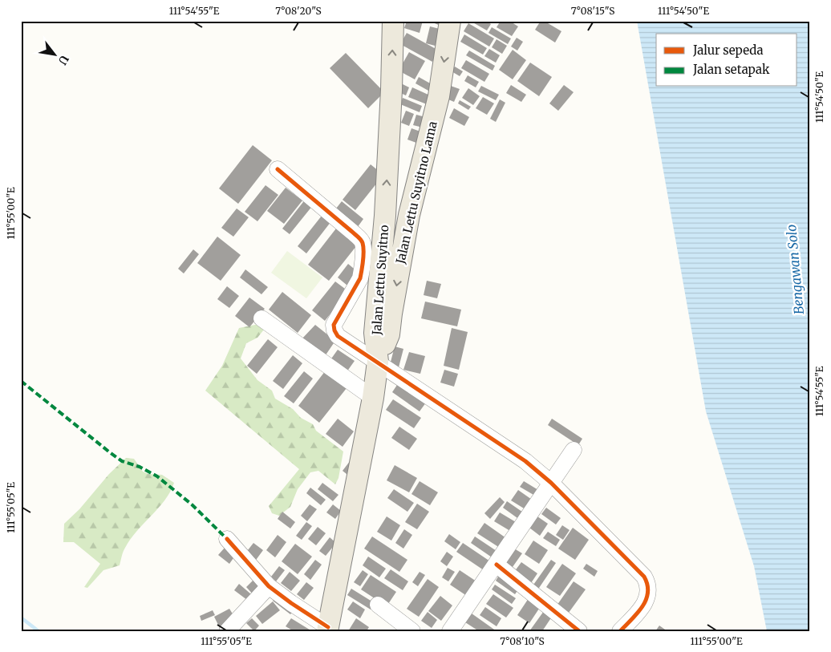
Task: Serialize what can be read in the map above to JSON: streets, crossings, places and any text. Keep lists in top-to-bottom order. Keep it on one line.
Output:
{"streets":{"main road":["Jalan Lettu Suyitno Lama","Jalan Lettu Suyitno"]},"crossings":[["Jalan Lettu Suyitno Lama","Jalan Lettu Suyitno"]],"one_way":["Jalan Lettu Suyitno Lama"],"water":["Bengawan Solo"],"legend":["Jalur sepeda","Jalan setapak"],"north":"bottom right","coordinates":["111°54'55\"E","7°08'20\"S","7°08'15\"S","111°54'50\"E","111°55'00\"E","111°55'05\"E","7°08'10\"S"]}
